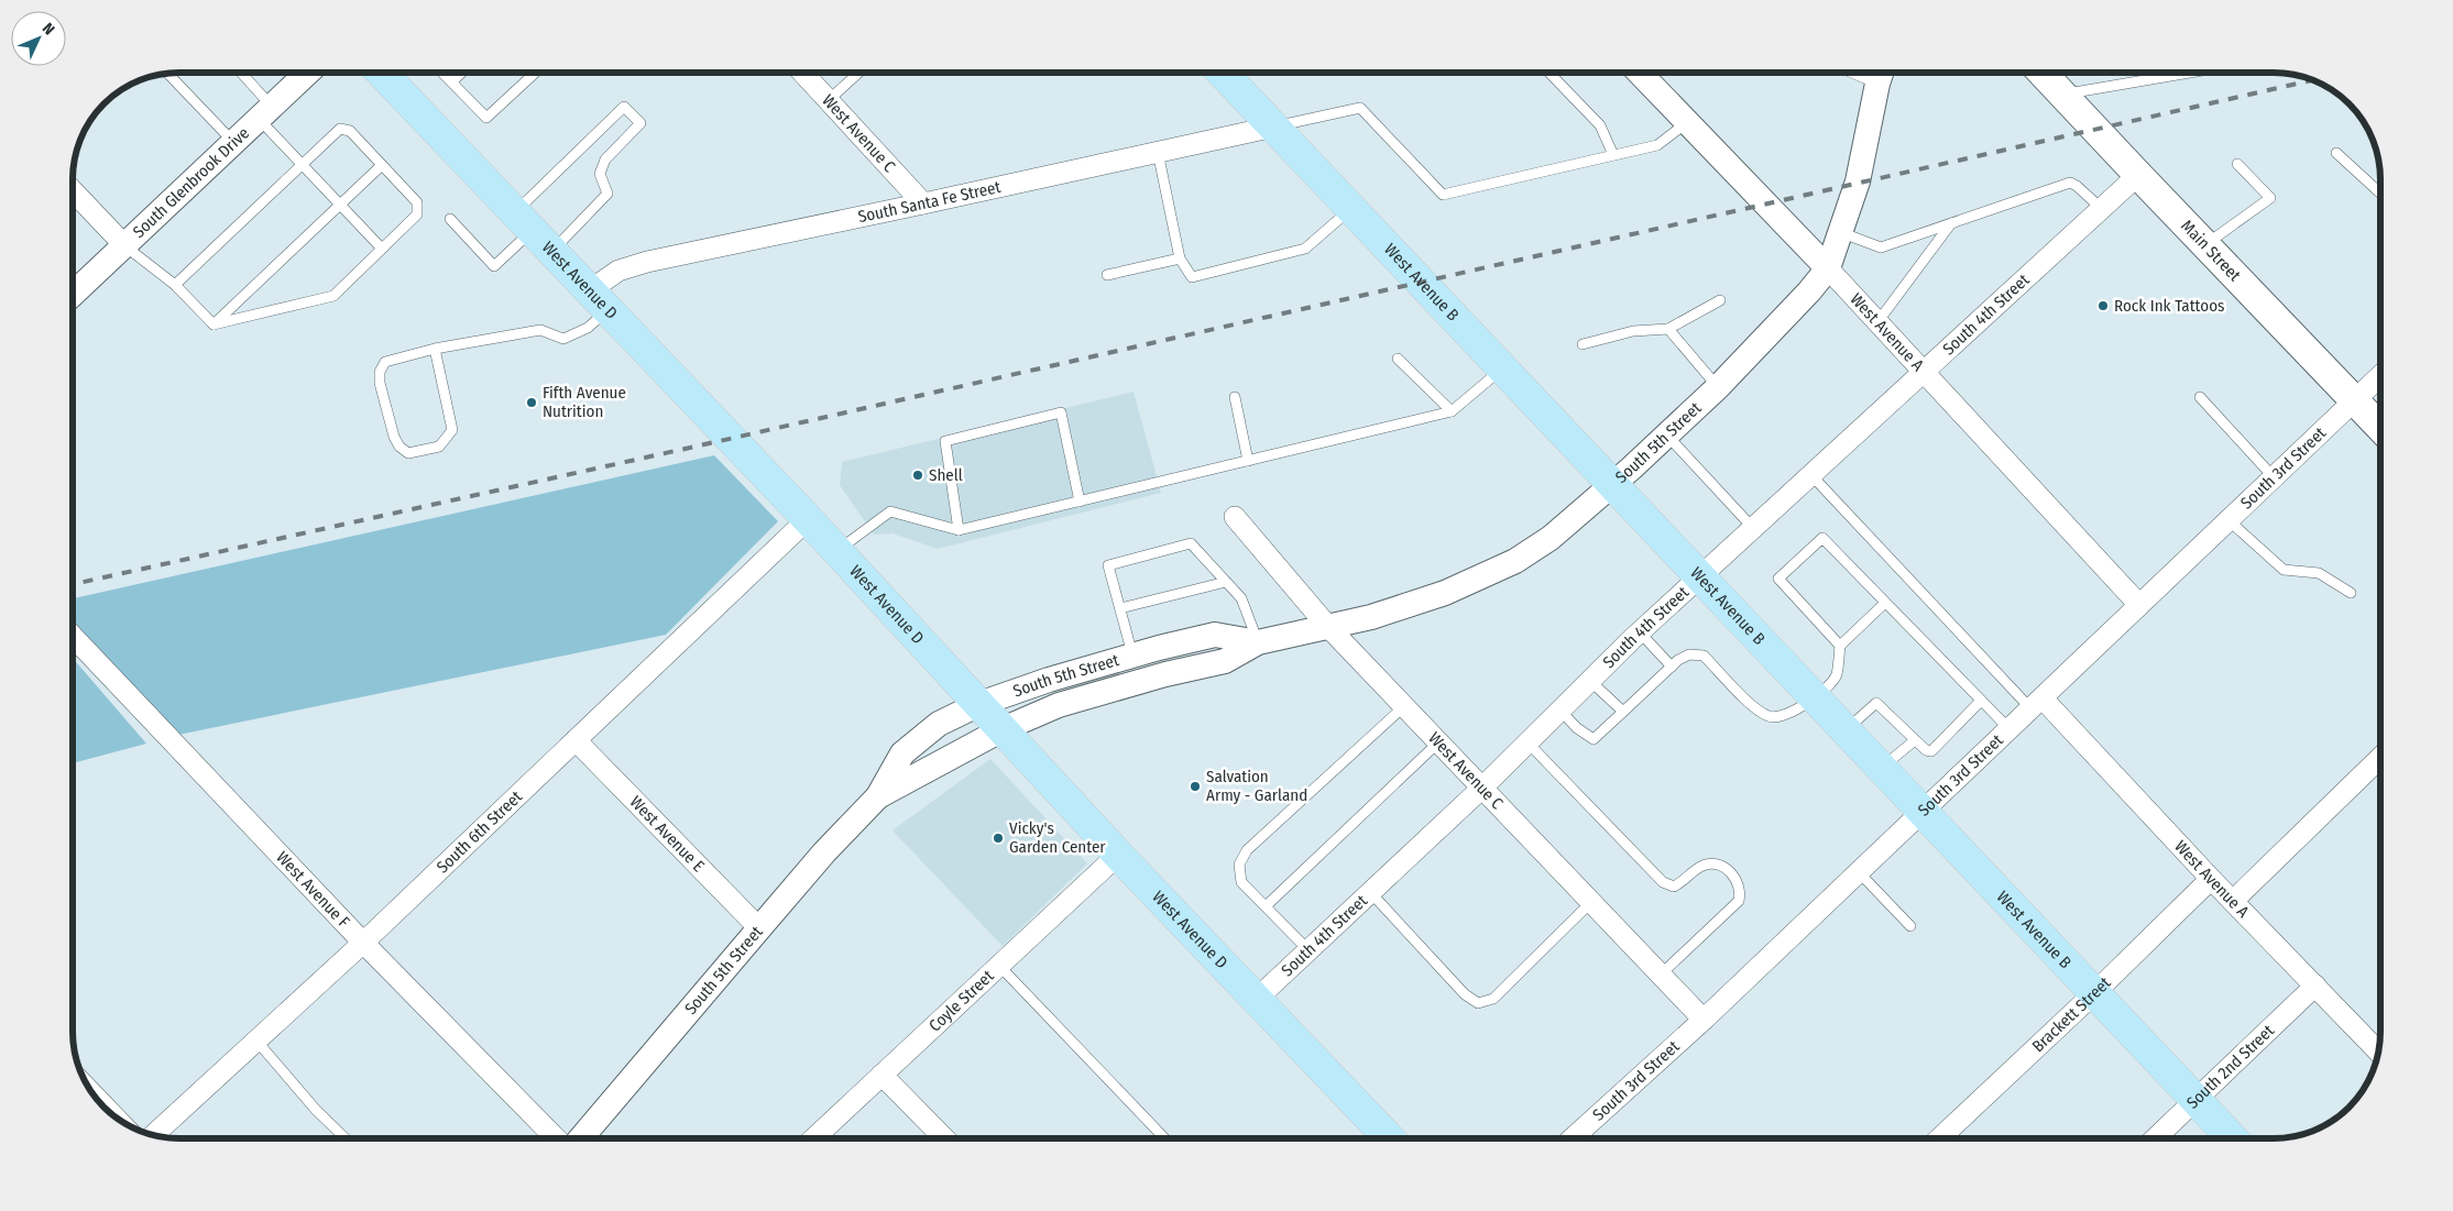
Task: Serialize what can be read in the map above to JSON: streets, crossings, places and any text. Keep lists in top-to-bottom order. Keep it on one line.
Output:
{"streets":{"main road":["Main Street","West Avenue D","West Avenue B"],"street":["West Avenue C","South Glenbrook Drive","South Santa Fe Street","South 4th Street","West Avenue A","South 5th Street","South 3rd Street","South 6th Street","West Avenue E","West Avenue F","Coyle Street","Brackett Street","South 2nd Street"]},"crossings":[["West Avenue C","South Santa Fe Street"],["West Avenue C","South 4th Street"],["West Avenue C","South 5th Street"],["West Avenue C","South 3rd Street"],["South Santa Fe Street","West Avenue D"],["South Santa Fe Street","West Avenue B"],["Main Street","South 4th Street"],["Main Street","South 3rd Street"],["West Avenue D","South 4th Street"],["West Avenue D","South 5th Street"],["West Avenue D","South 6th Street"],["West Avenue D","Coyle Street"],["West Avenue B","South 4th Street"],["West Avenue B","South 5th Street"],["West Avenue B","South 3rd Street"],["West Avenue B","Brackett Street"],["West Avenue B","South 2nd Street"],["South 4th Street","West Avenue A"],["West Avenue A","South 5th Street"],["West Avenue A","South 3rd Street"],["West Avenue A","Brackett Street"],["West Avenue A","South 2nd Street"],["South 5th Street","West Avenue E"],["South 6th Street","West Avenue E"],["South 6th Street","West Avenue F"]],"places":["Rock Ink Tattoos","Fifth Avenue Nutrition","Shell","Salvation Army - Garland","Vicky's Garden Center"],"north":"top right"}
